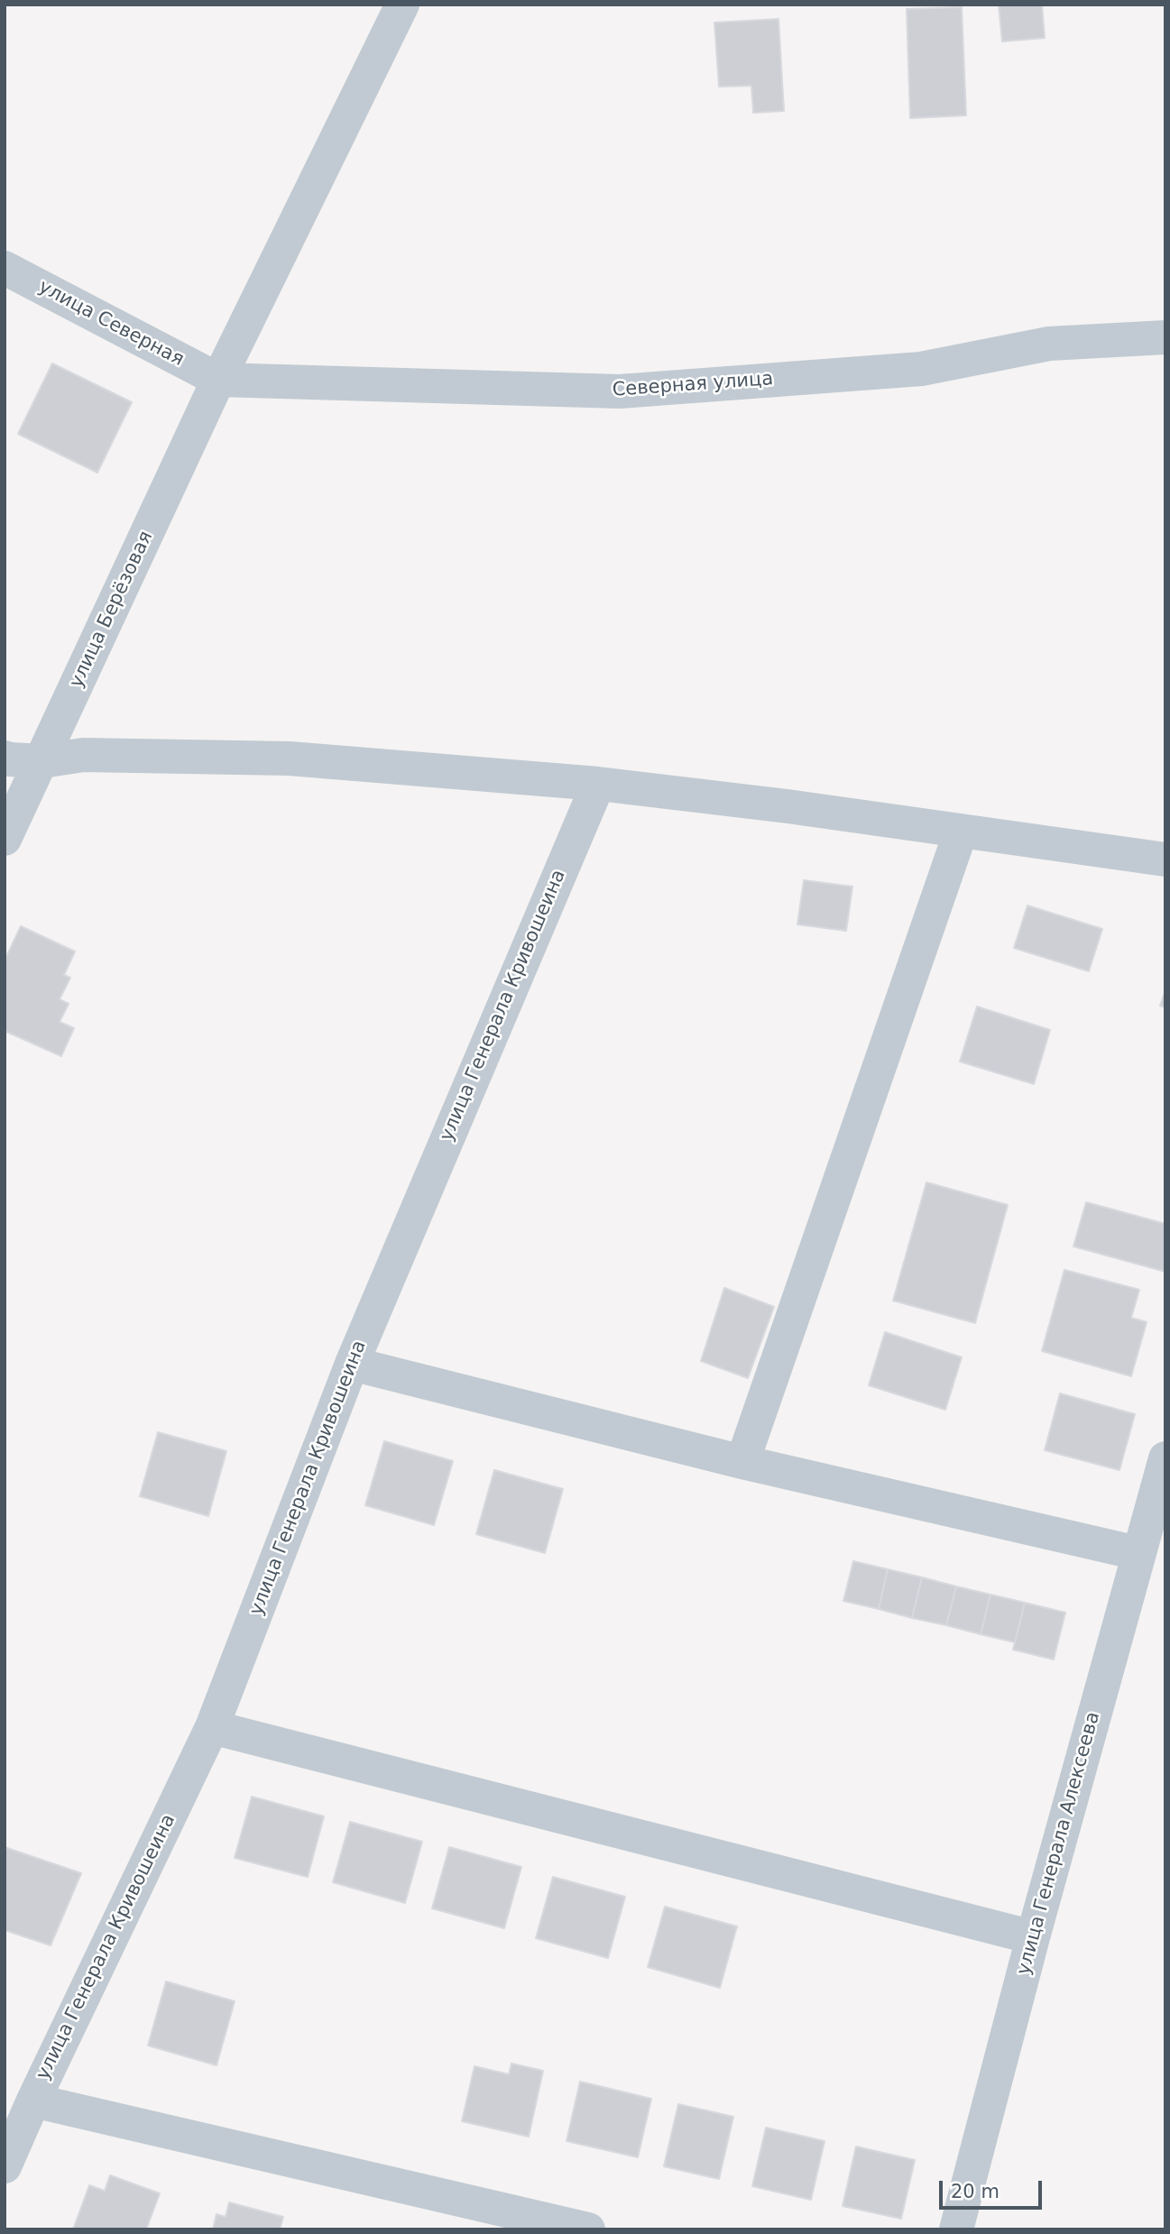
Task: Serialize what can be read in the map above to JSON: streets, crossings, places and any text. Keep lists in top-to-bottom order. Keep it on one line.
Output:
{"streets":{"street":["улица Северная","Северная улица","улица Берёзовая","улица Генерала Кривошеина","улица Генерала Алексеева"]},"crossings":[["улица Северная","Северная улица"],["улица Северная","улица Берёзовая"],["Северная улица","улица Берёзовая"]],"scale_bar":"20 m"}
